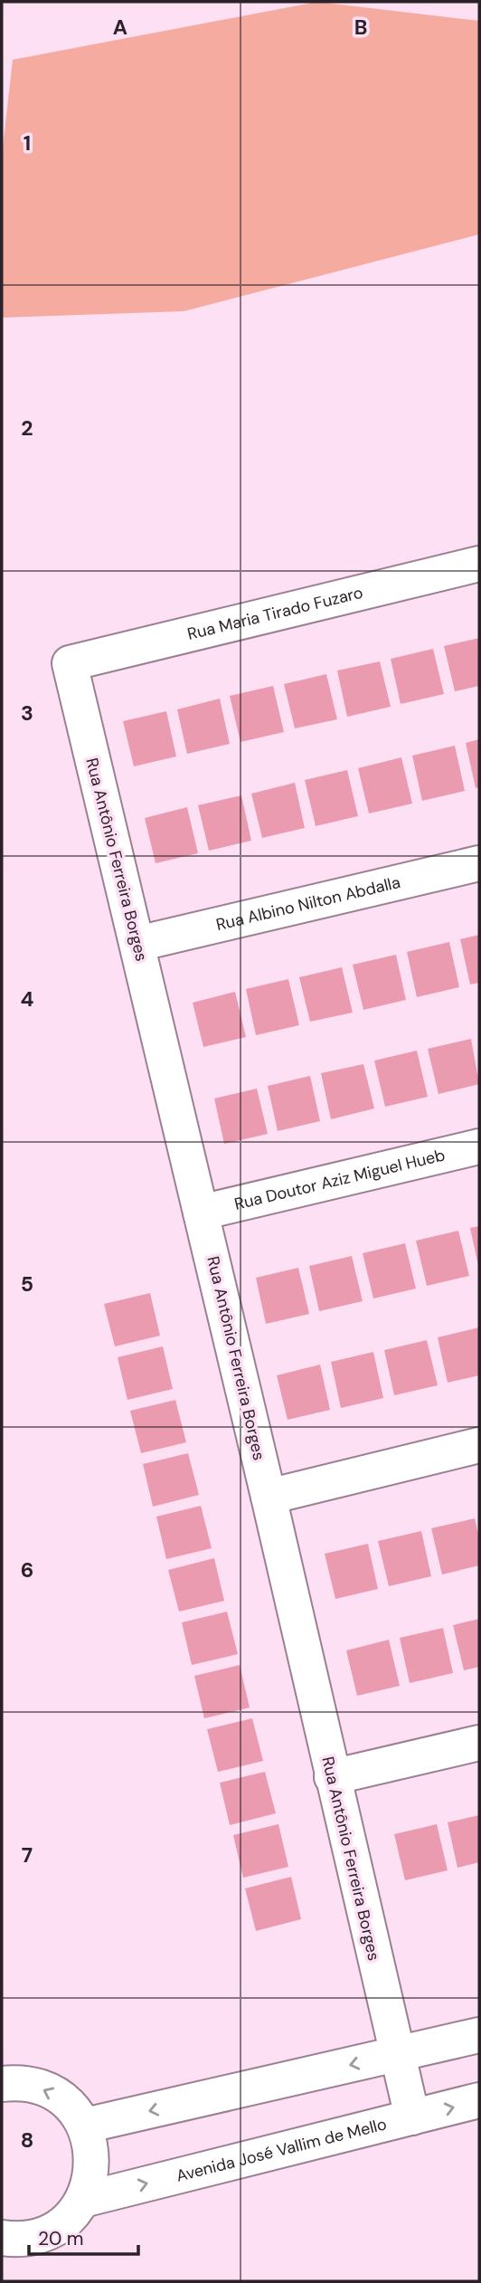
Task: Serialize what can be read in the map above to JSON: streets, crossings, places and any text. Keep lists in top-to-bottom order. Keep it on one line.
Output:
{"streets":{"street":["Rua Maria Tirado Fuzaro","Rua Antônio Ferreira Borges","Rua Albino Nilton Abdalla","Rua Doutor Aziz Miguel Hueb","Avenida José Vallim de Mello"]},"crossings":[["Rua Maria Tirado Fuzaro","Rua Antônio Ferreira Borges"],["Rua Antônio Ferreira Borges","Rua Albino Nilton Abdalla"],["Rua Antônio Ferreira Borges","Rua Doutor Aziz Miguel Hueb"],["Rua Antônio Ferreira Borges","Avenida José Vallim de Mello"]],"scale_bar":"20 m","grid":{"columns":["A","B"],"rows":["1","2","3","4","5","6","7","8"]}}
